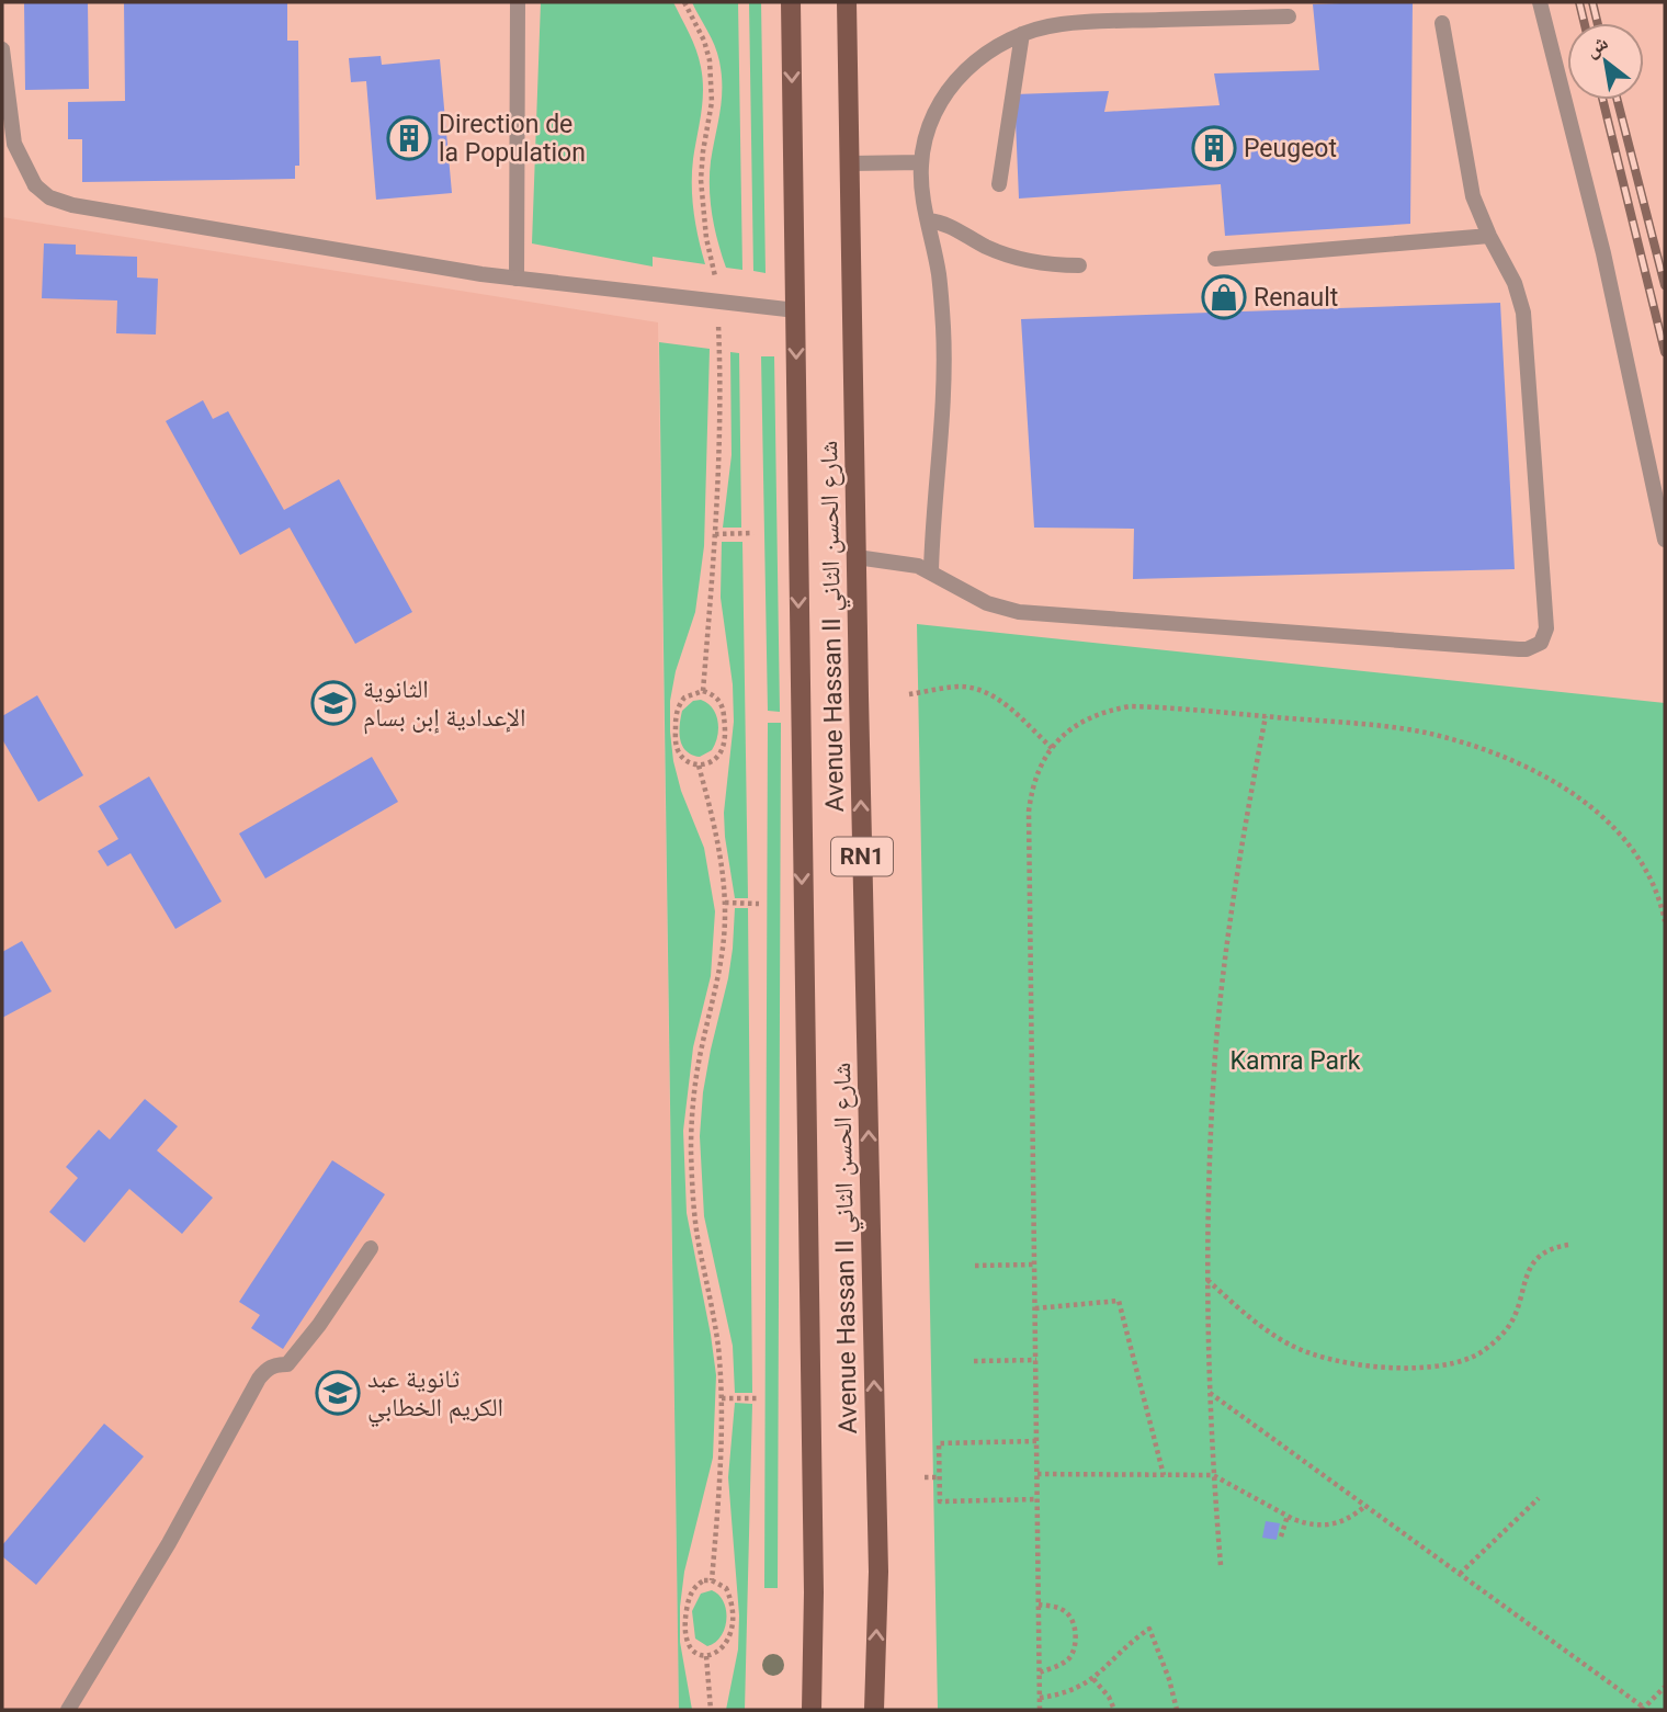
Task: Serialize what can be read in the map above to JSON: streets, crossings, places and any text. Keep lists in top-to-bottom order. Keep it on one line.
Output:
{"streets":{"main road":["Avenue Hassan II شارع الحسن الثاني","RN1"]},"parks":["Kamra Park"],"places":{"building":["Direction de la Population","Peugeot"],"shop":["Renault"],"school or university":["الثانوية الإعدادية إبن بسام","ثانوية عبد الكريم الخطابي"]},"north":"top left"}
